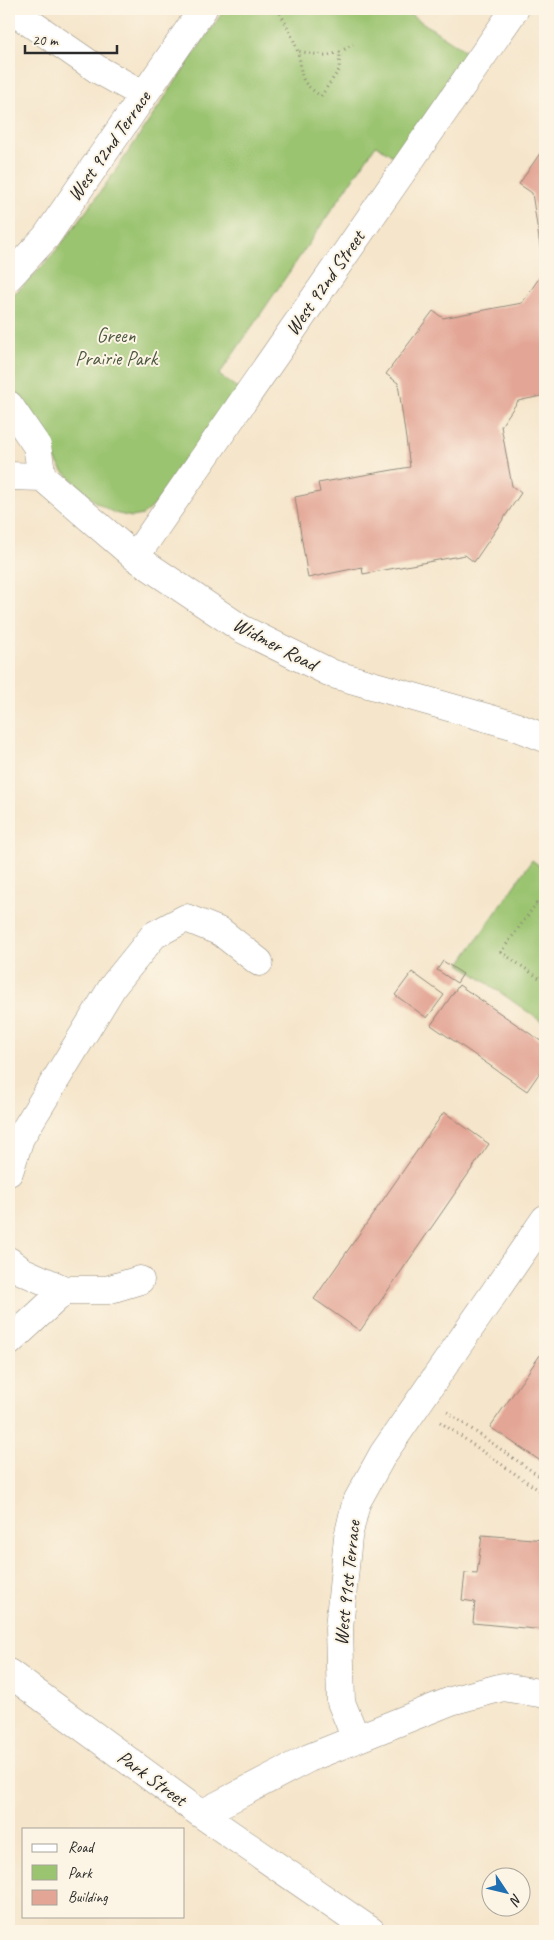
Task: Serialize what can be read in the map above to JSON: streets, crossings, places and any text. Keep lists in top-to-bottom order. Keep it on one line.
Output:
{"streets":{"street":["West 92nd Terrace","West 92nd Street","Widmer Road","West 91st Terrace","Park Street"]},"crossings":[["West 92nd Street","Widmer Road"]],"parks":["Green Prairie Park"],"legend":["Road","Park","Building"],"scale_bar":"20 m","north":"bottom right"}
